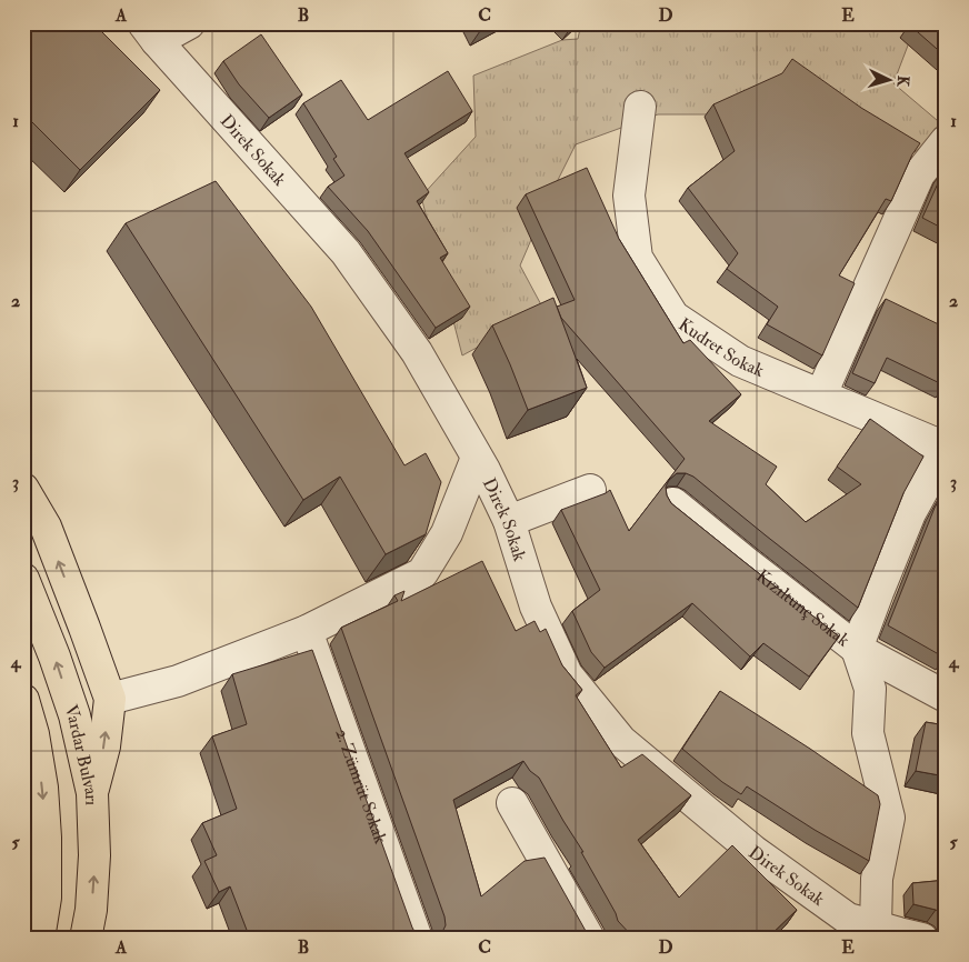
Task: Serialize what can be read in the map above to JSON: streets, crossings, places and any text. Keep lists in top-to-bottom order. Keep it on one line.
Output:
{"streets":{"main road":["Vardar Bulvarı"],"street":["Direk Sokak","Kudret Sokak","Kızıltunç Sokak","2. Zümrüt Sokak"]},"north":"right","grid":{"columns":["A","B","C","D","E"],"rows":["1","2","3","4","5"]}}
